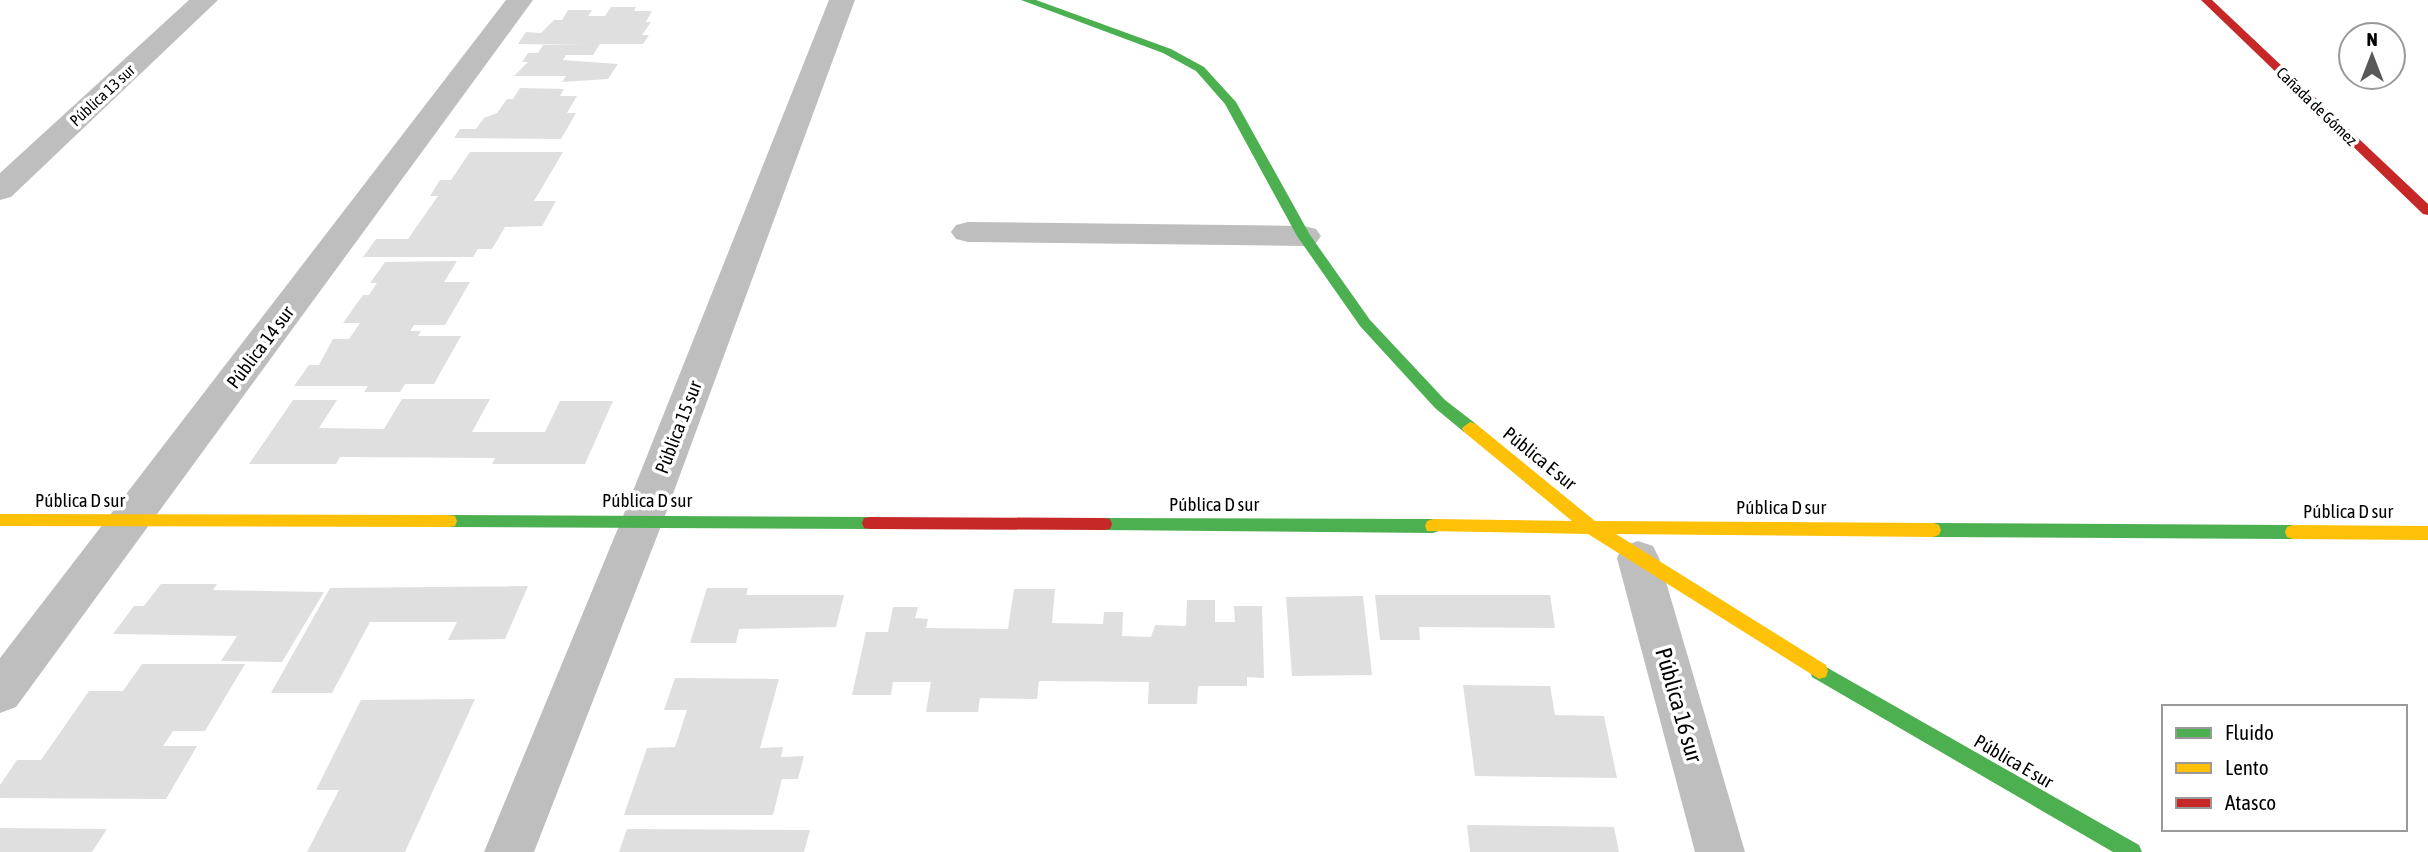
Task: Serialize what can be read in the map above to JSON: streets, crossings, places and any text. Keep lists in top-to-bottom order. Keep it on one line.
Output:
{"streets":{"street":["Pública 13 sur","Cañada de Gómez","Pública 14 sur","Pública 15 sur","Pública E sur","Pública D sur","Pública 16 sur"]},"crossings":[["Pública 14 sur","Pública D sur"],["Pública 15 sur","Pública D sur"],["Pública E sur","Pública D sur"],["Pública E sur","Pública 16 sur"]],"legend":["Fluido","Lento","Atasco"],"north":"top"}
